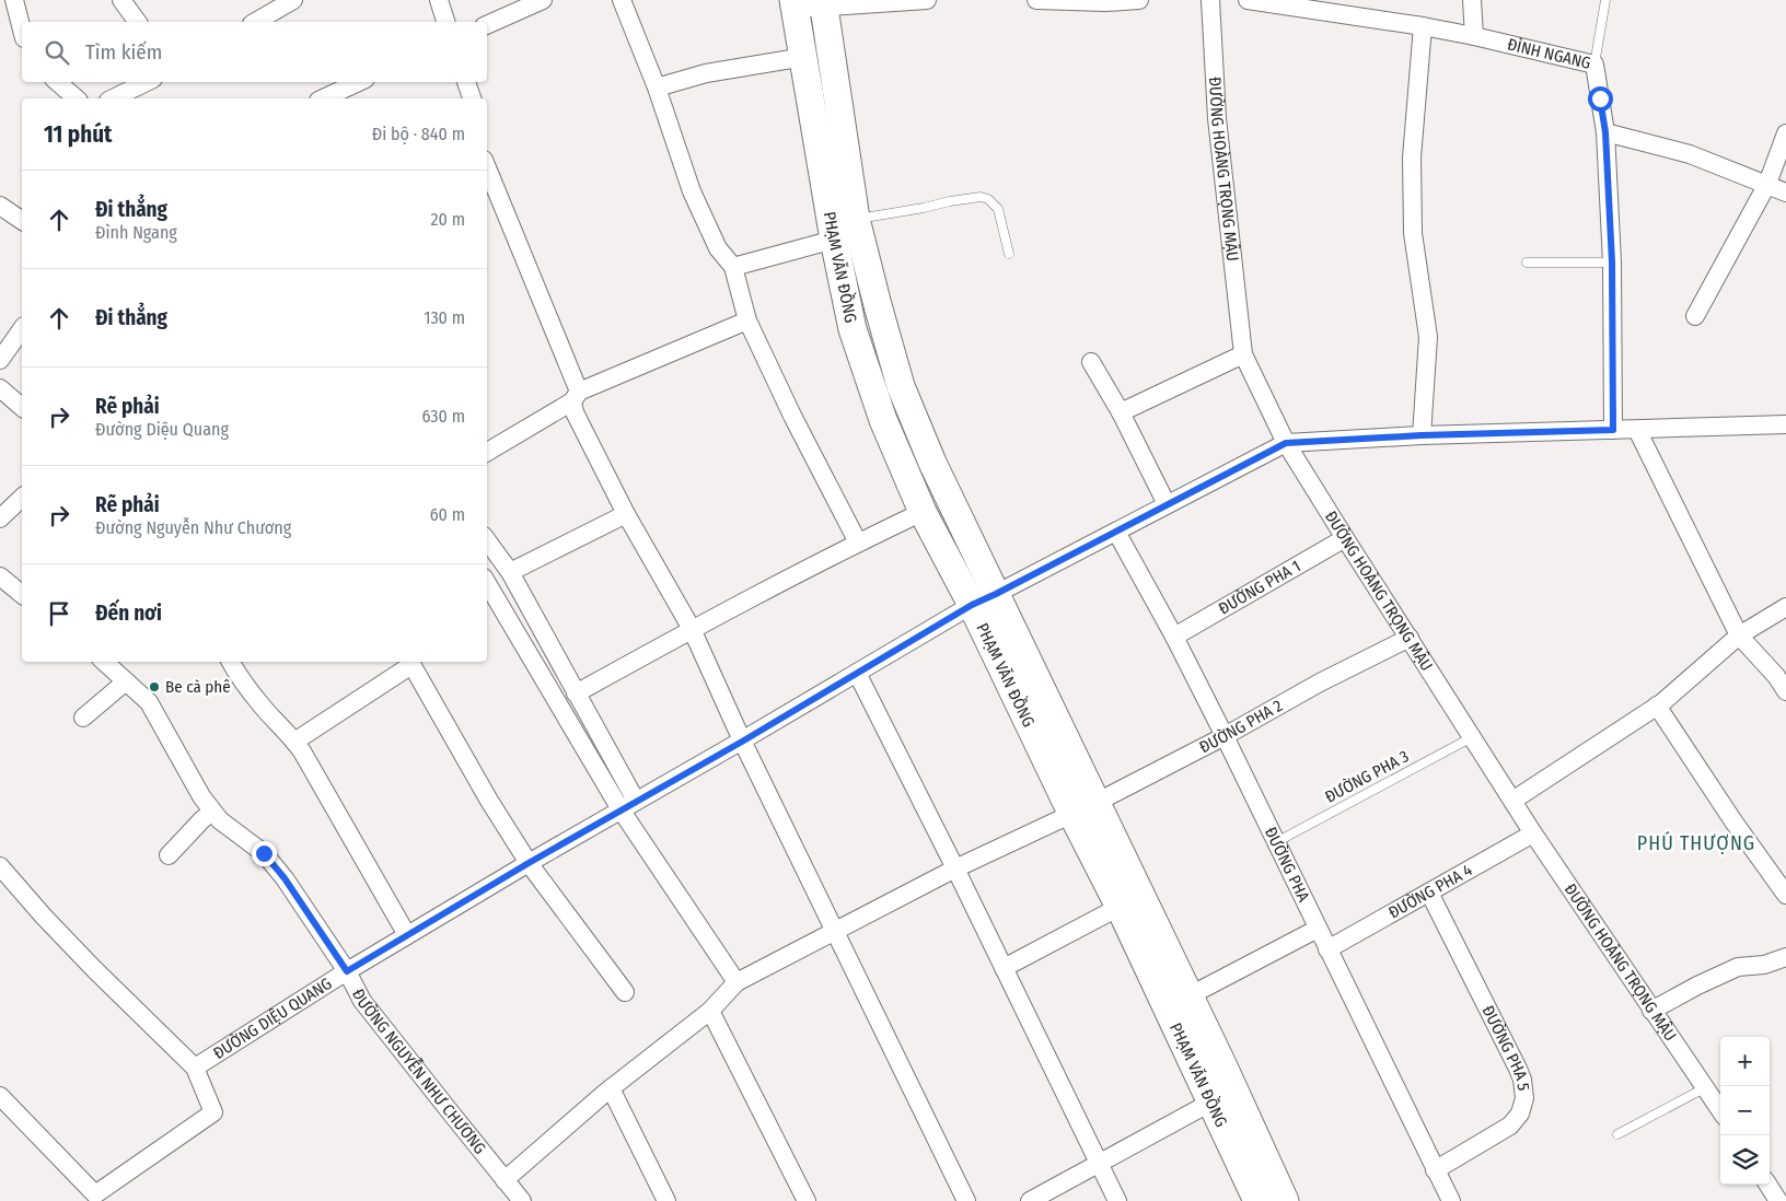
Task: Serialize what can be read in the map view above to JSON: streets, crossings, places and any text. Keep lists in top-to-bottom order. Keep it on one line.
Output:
{"streets":{"main road":["PHẠM VĂN ĐỒNG"],"street":["ĐÌNH NGANG","ĐƯỜNG HOÀNG TRỌNG MẬU","ĐƯỜNG PHA 1","ĐƯỜNG PHA 2","ĐƯỜNG PHA","ĐƯỜNG PHA 4","ĐƯỜNG DIỆU QUANG","ĐƯỜNG PHA 5","ĐƯỜNG NGUYỄN NHƯ CHƯƠNG"],"lane":["ĐƯỜNG PHA 3"]},"crossings":[["ĐÌNH NGANG","ĐƯỜNG DIỆU QUANG"],["ĐƯỜNG HOÀNG TRỌNG MẬU","ĐƯỜNG PHA 1"],["ĐƯỜNG HOÀNG TRỌNG MẬU","ĐƯỜNG PHA 2"],["ĐƯỜNG HOÀNG TRỌNG MẬU","ĐƯỜNG PHA 3"],["ĐƯỜNG HOÀNG TRỌNG MẬU","ĐƯỜNG PHA 4"],["ĐƯỜNG HOÀNG TRỌNG MẬU","ĐƯỜNG DIỆU QUANG"],["PHẠM VĂN ĐỒNG","ĐƯỜNG PHA 2"],["PHẠM VĂN ĐỒNG","ĐƯỜNG DIỆU QUANG"],["ĐƯỜNG PHA 1","ĐƯỜNG PHA"],["ĐƯỜNG PHA 2","ĐƯỜNG PHA"],["ĐƯỜNG PHA 3","ĐƯỜNG PHA"],["ĐƯỜNG PHA","ĐƯỜNG PHA 4"],["ĐƯỜNG PHA","ĐƯỜNG DIỆU QUANG"],["ĐƯỜNG PHA","ĐƯỜNG PHA 5"],["ĐƯỜNG PHA 4","ĐƯỜNG PHA 5"],["ĐƯỜNG DIỆU QUANG","ĐƯỜNG NGUYỄN NHƯ CHƯƠNG"]],"districts":["PHÚ THƯỢNG"],"places":["Be cà phê"],"page":{"search":"Tìm kiếm","heading":["11 phút","Đi bộ · 840 m"],"list":[["Đi thẳng","Đình Ngang","20 m"],["Đi thẳng","130 m"],["Rẽ phải","Đường Diệu Quang","630 m"],["Rẽ phải","Đường Nguyễn Như Chương","60 m"],"Đến nơi"],"map_buttons":["+","−"]}}
